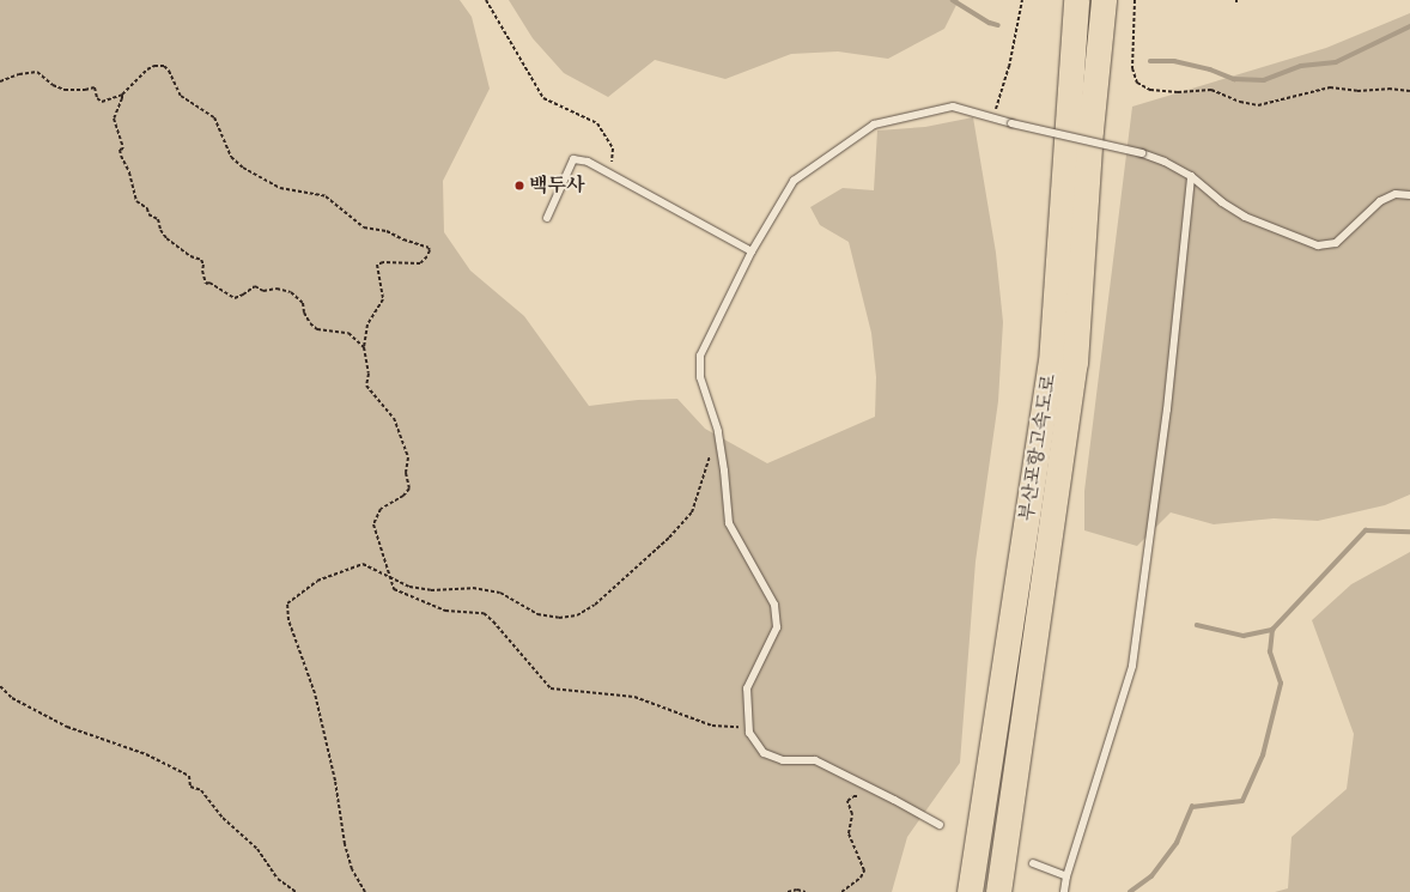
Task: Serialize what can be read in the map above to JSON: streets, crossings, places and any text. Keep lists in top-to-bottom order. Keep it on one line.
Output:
{"streets":{"highway":["부산포항고속도로"]},"places":["백두사"]}
